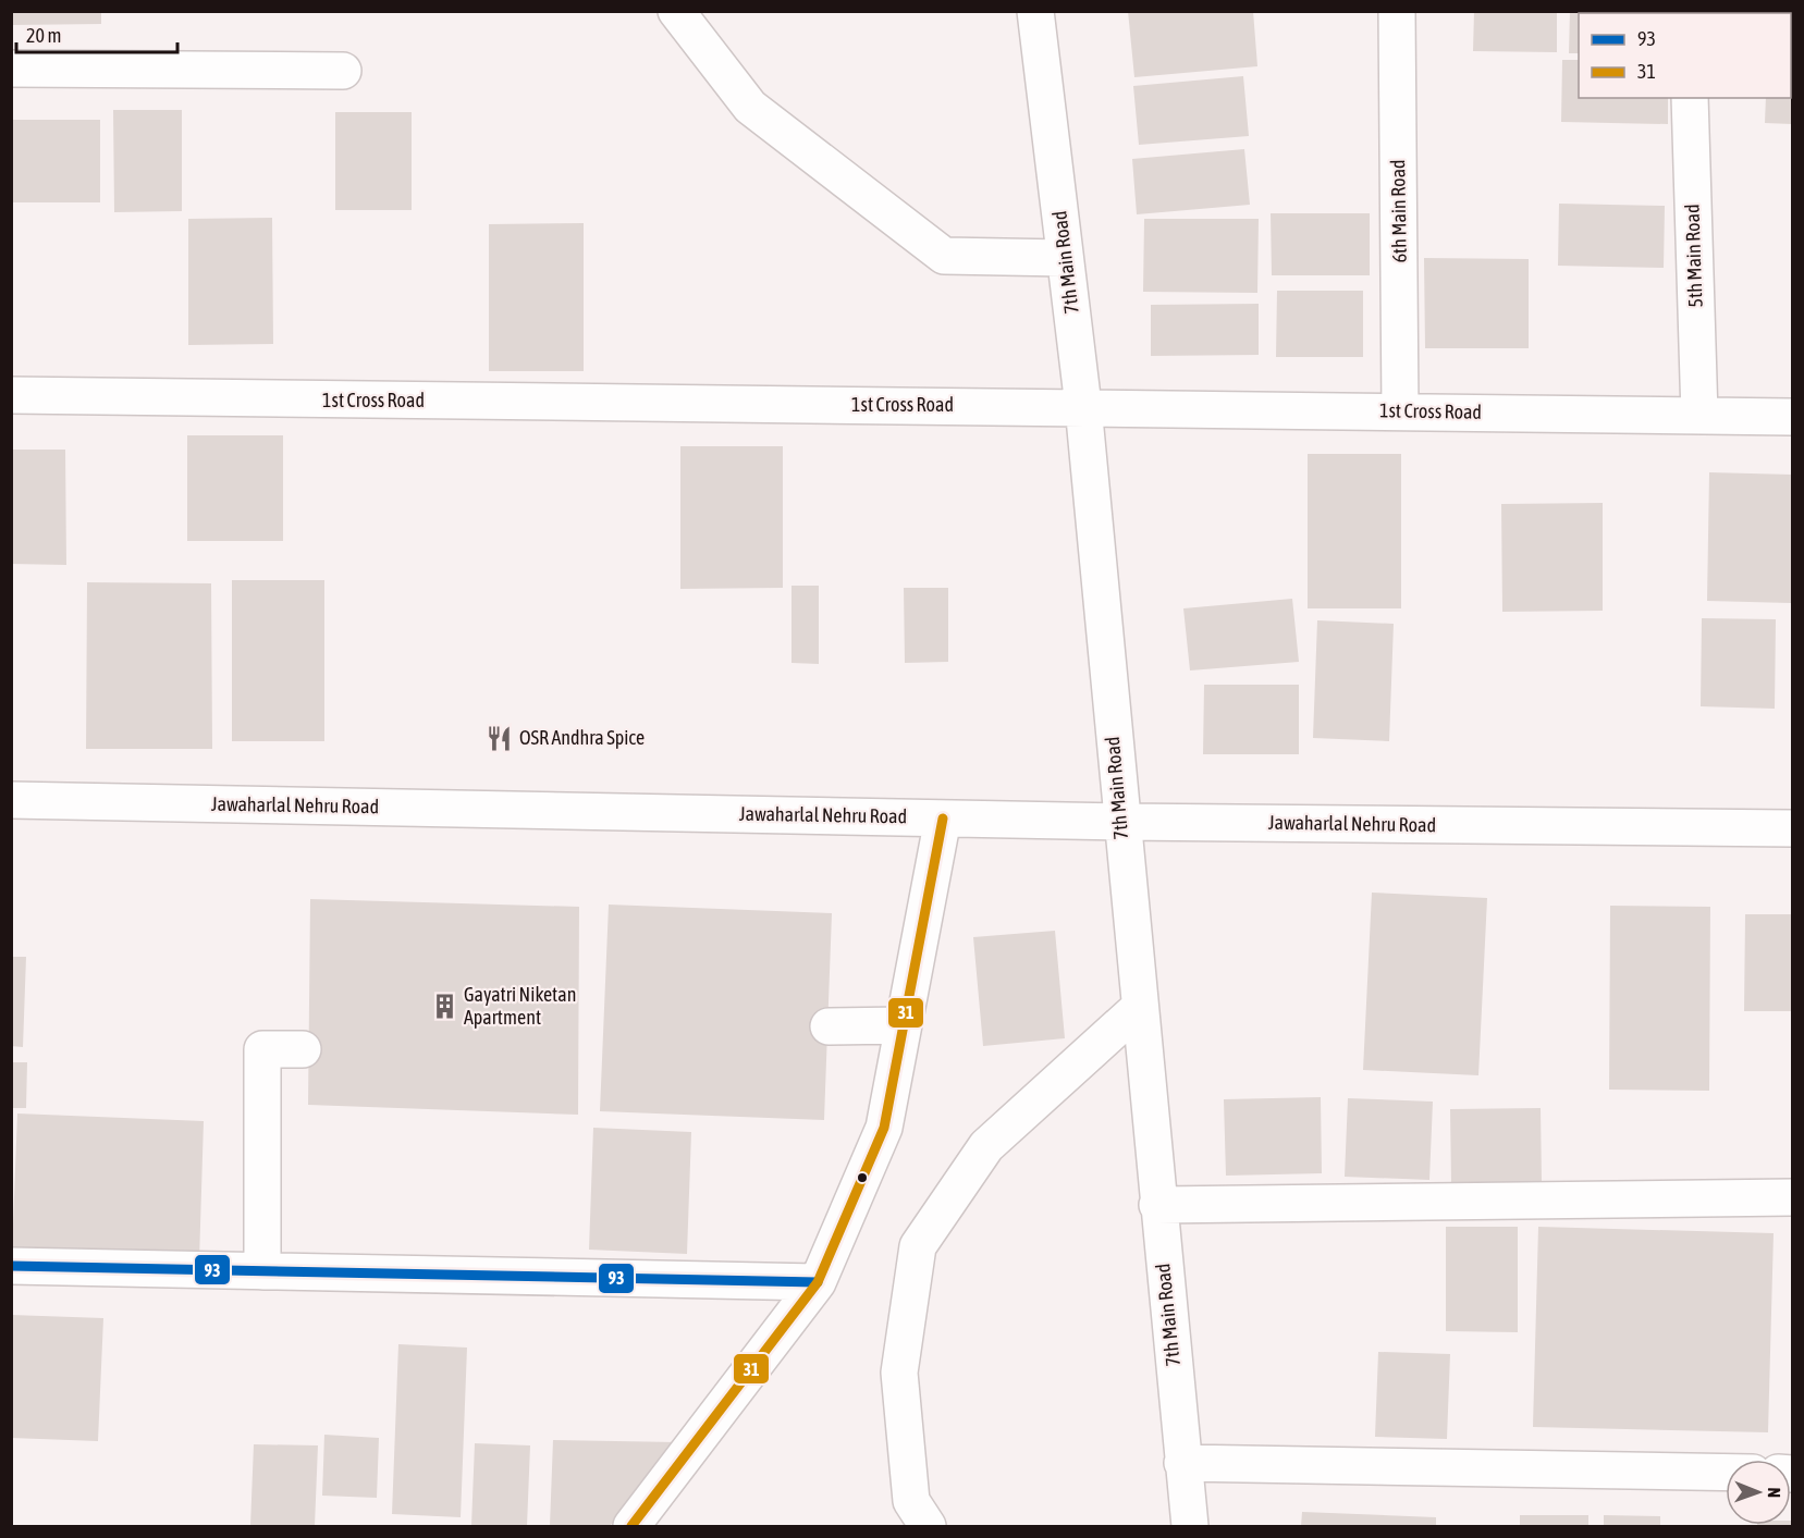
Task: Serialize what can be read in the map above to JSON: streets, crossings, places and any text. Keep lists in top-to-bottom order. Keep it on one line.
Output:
{"streets":{"street":["6th Main Road","5th Main Road","7th Main Road","1st Cross Road","Jawaharlal Nehru Road"]},"crossings":[["6th Main Road","1st Cross Road"],["5th Main Road","1st Cross Road"],["7th Main Road","1st Cross Road"],["7th Main Road","Jawaharlal Nehru Road"]],"places":{"restaurant":["OSR Andhra Spice"],"building":["Gayatri Niketan Apartment"]},"lines":["transit line 31","transit line 93"],"legend":["93","31"],"scale_bar":"20 m","north":"right"}
